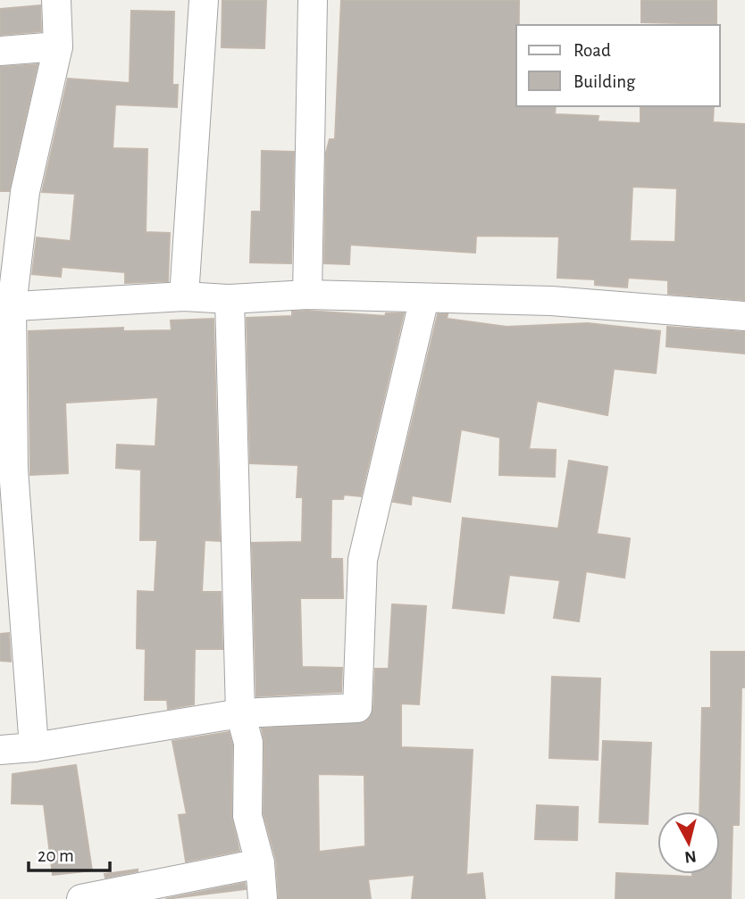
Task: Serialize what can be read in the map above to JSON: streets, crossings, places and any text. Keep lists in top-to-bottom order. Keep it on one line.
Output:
{"legend":["Road","Building"],"scale_bar":"20 m","north":"bottom"}
